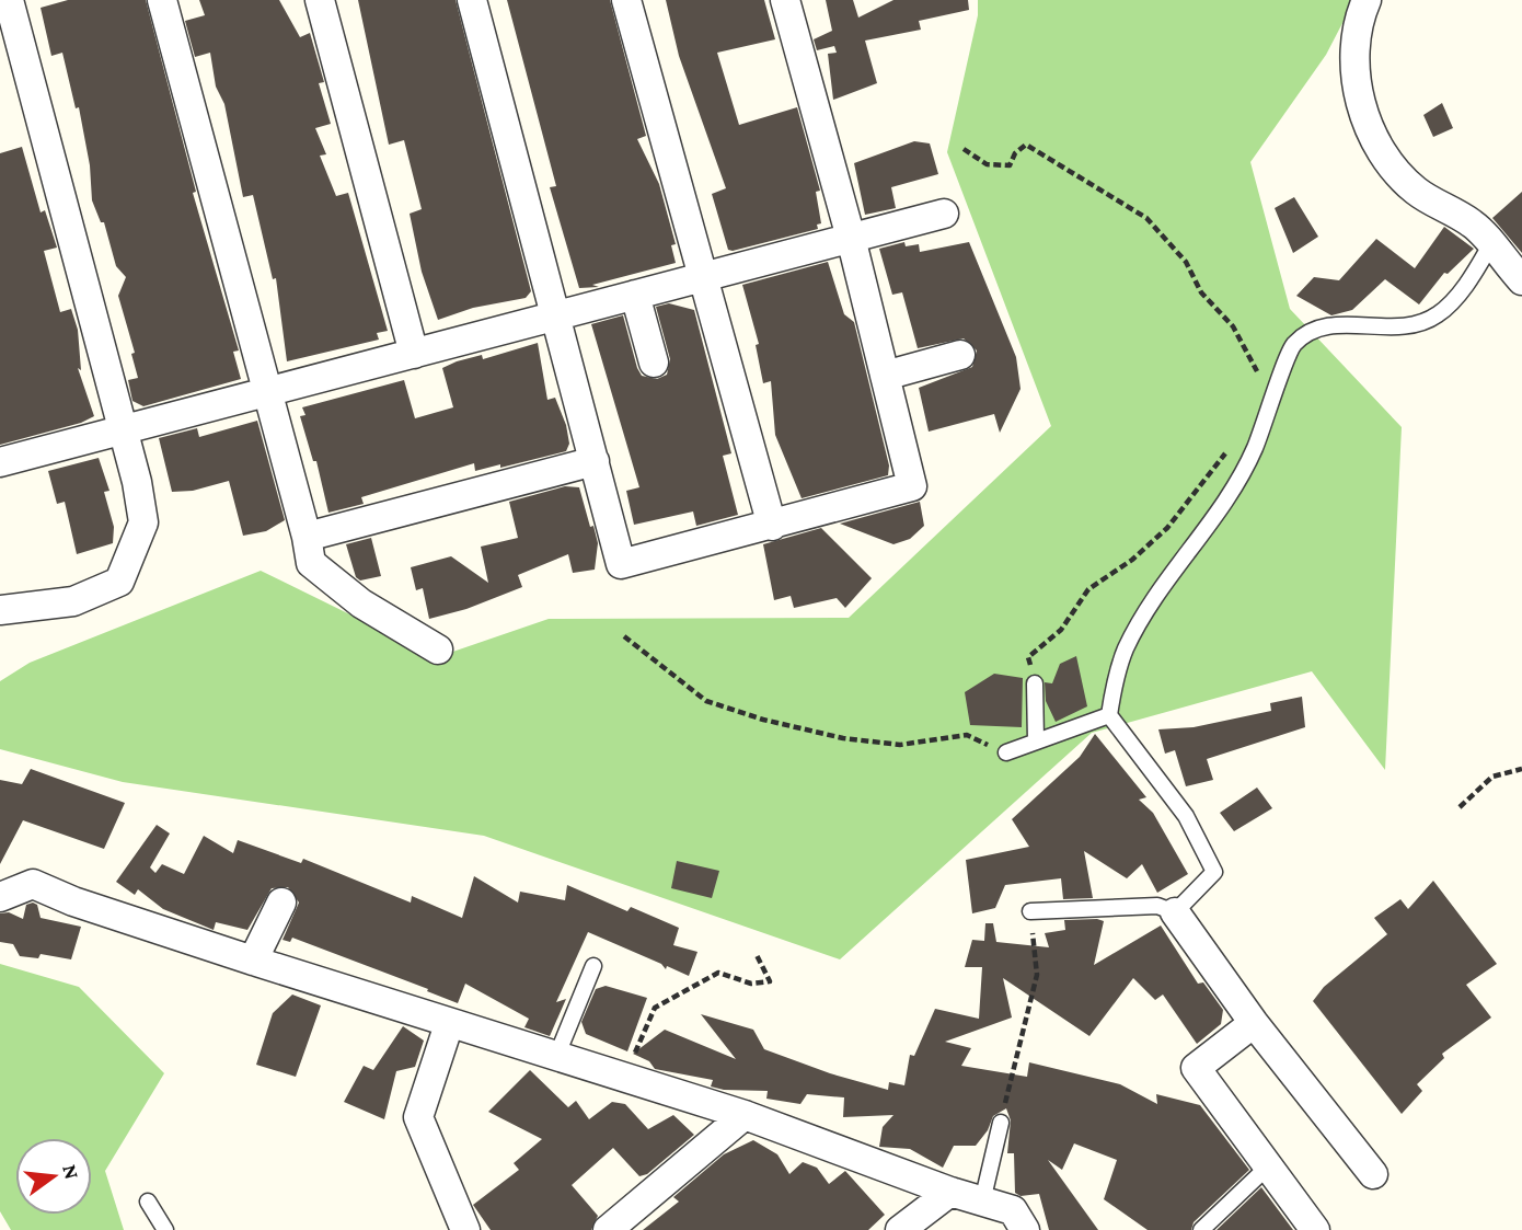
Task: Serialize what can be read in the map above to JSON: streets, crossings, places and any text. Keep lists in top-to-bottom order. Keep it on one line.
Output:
{"north":"right"}
